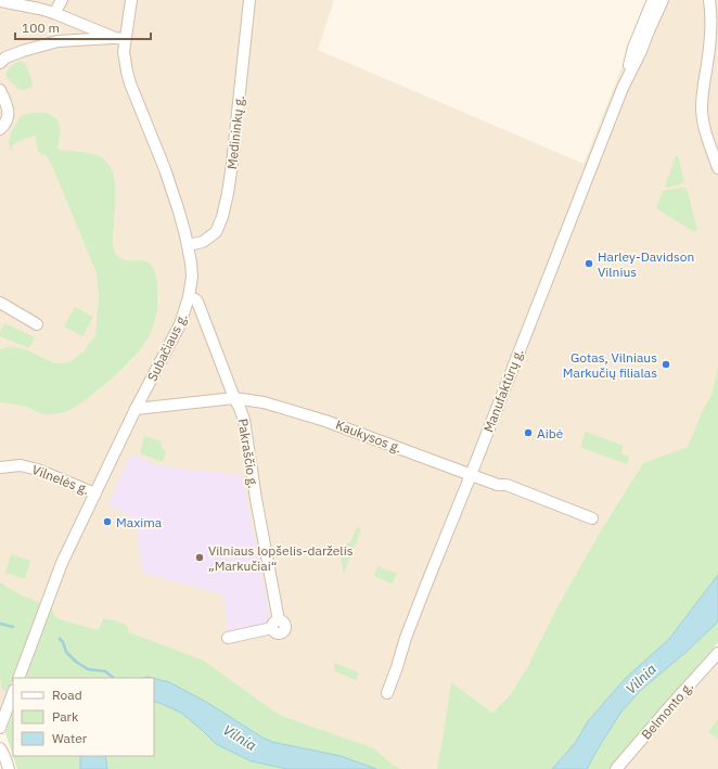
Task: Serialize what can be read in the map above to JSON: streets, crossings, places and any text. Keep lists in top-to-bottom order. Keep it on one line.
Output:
{"streets":{"street":["Medininkų g.","Subačiaus g.","Manufaktūrų g.","Kaukysos g.","Pakraščio g.","Vilnelės g.","Belmonto g."]},"crossings":[["Medininkų g.","Subačiaus g."],["Subačiaus g.","Kaukysos g."],["Subačiaus g.","Pakraščio g."],["Subačiaus g.","Vilnelės g."],["Manufaktūrų g.","Kaukysos g."],["Kaukysos g.","Pakraščio g."]],"water":["Vilnia"],"places":["Harley-Davidson Vilnius","Gotas, Vilniaus Markučių filialas","Aibė","Maxima","Vilniaus lopšelis-darželis „Markučiai“"],"legend":["Road","Park","Water"],"scale_bar":"100 m"}
